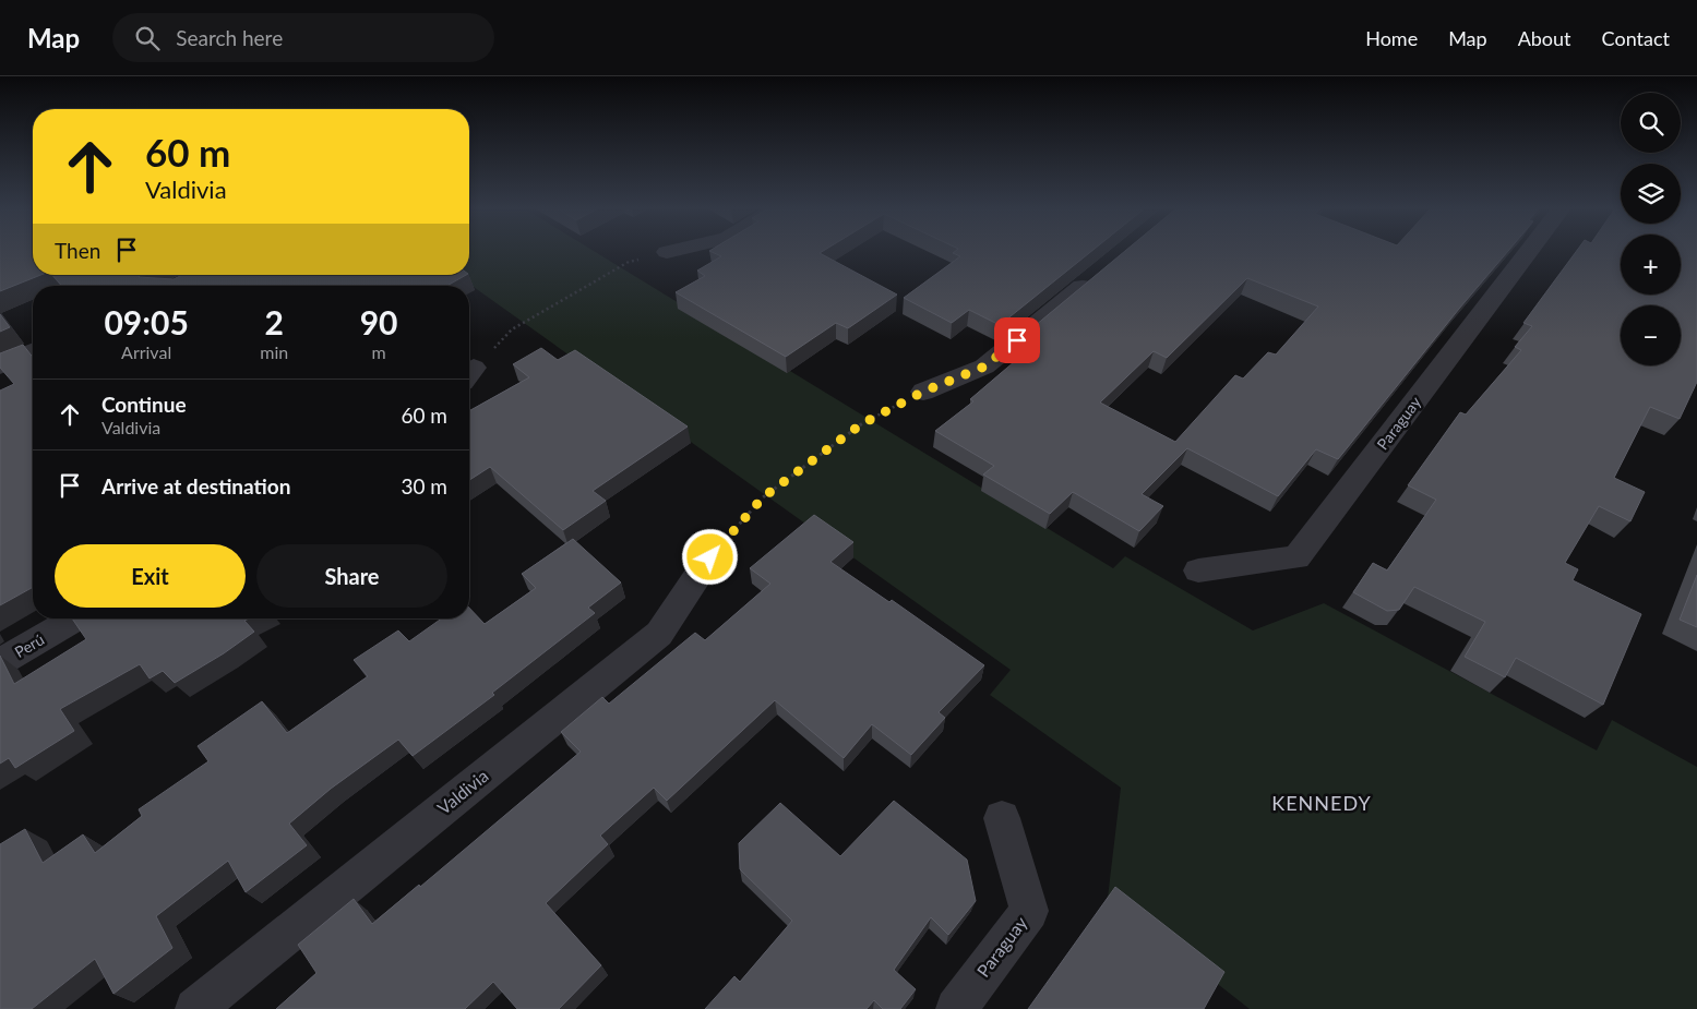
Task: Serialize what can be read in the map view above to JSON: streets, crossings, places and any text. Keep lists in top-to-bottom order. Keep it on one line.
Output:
{"streets":{"street":["Paraguay","Perú","Valdivia"]},"districts":["KENNEDY"],"page":{"header":"Map","search":"Search here","nav":["Home","Map","About","Contact"],"map_buttons":["+","−"],"turn":["60 m","Valdivia"],"then":"Then","eta":["09:05","Arrival","2","min","90","m"],"list":[{"name":"Continue","note":"Valdivia","value":"60 m"},{"name":"Arrive at destination","value":"30 m"}],"buttons":["Exit","Share"]}}
